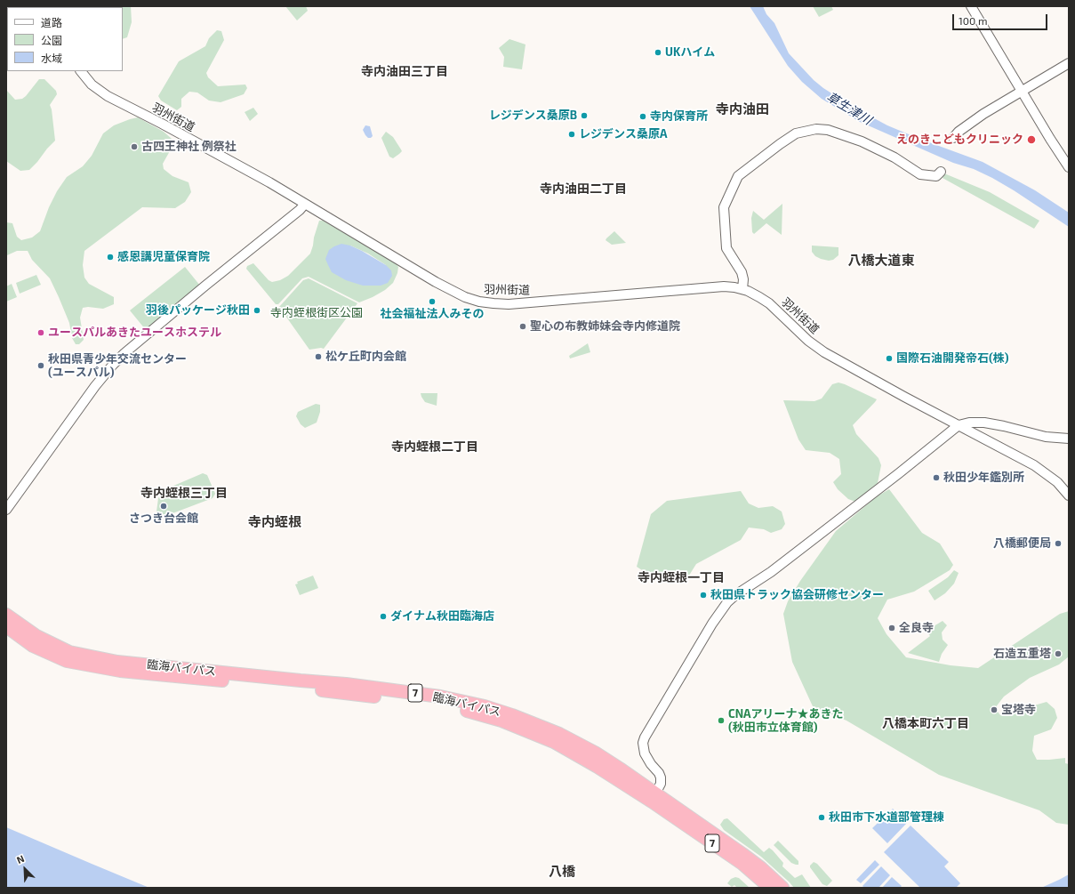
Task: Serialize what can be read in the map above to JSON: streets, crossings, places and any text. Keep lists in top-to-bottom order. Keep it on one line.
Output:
{"streets":{"highway":["臨海バイパス","7"],"street":["羽州街道"]},"districts":["寺内油田三丁目","寺内油田","寺内油田二丁目","八橋大道東","寺内蛭根二丁目","寺内蛭根三丁目","寺内蛭根","寺内蛭根一丁目","八橋本町六丁目","八橋"],"water":["草生津川"],"parks":["寺内蛭根街区公園"],"places":["UKハイム","レジデンス桑原B","寺内保育所","レジデンス桑原A","えのきこどもクリニック","古四王神社 例祭社","感恩講児童保育院","社会福祉法人みその","羽後パッケージ秋田","聖心の布教姉妹会寺内修道院","ユースパルあきたユースホステル","松ケ丘町内会館","国際石油開発帝石(株)","秋田県青少年交流センター (ユースパル)","秋田少年鑑別所","さつき台会館","八橋郵便局","秋田県トラック協会研修センター","ダイナム秋田臨海店","全良寺","石造五重塔","宝塔寺","CNAアリーナ★あきた (秋田市立体育館)","秋田市下水道部管理棟"],"legend":["道路","公園","水域"],"scale_bar":"100 m","north":"top left"}
